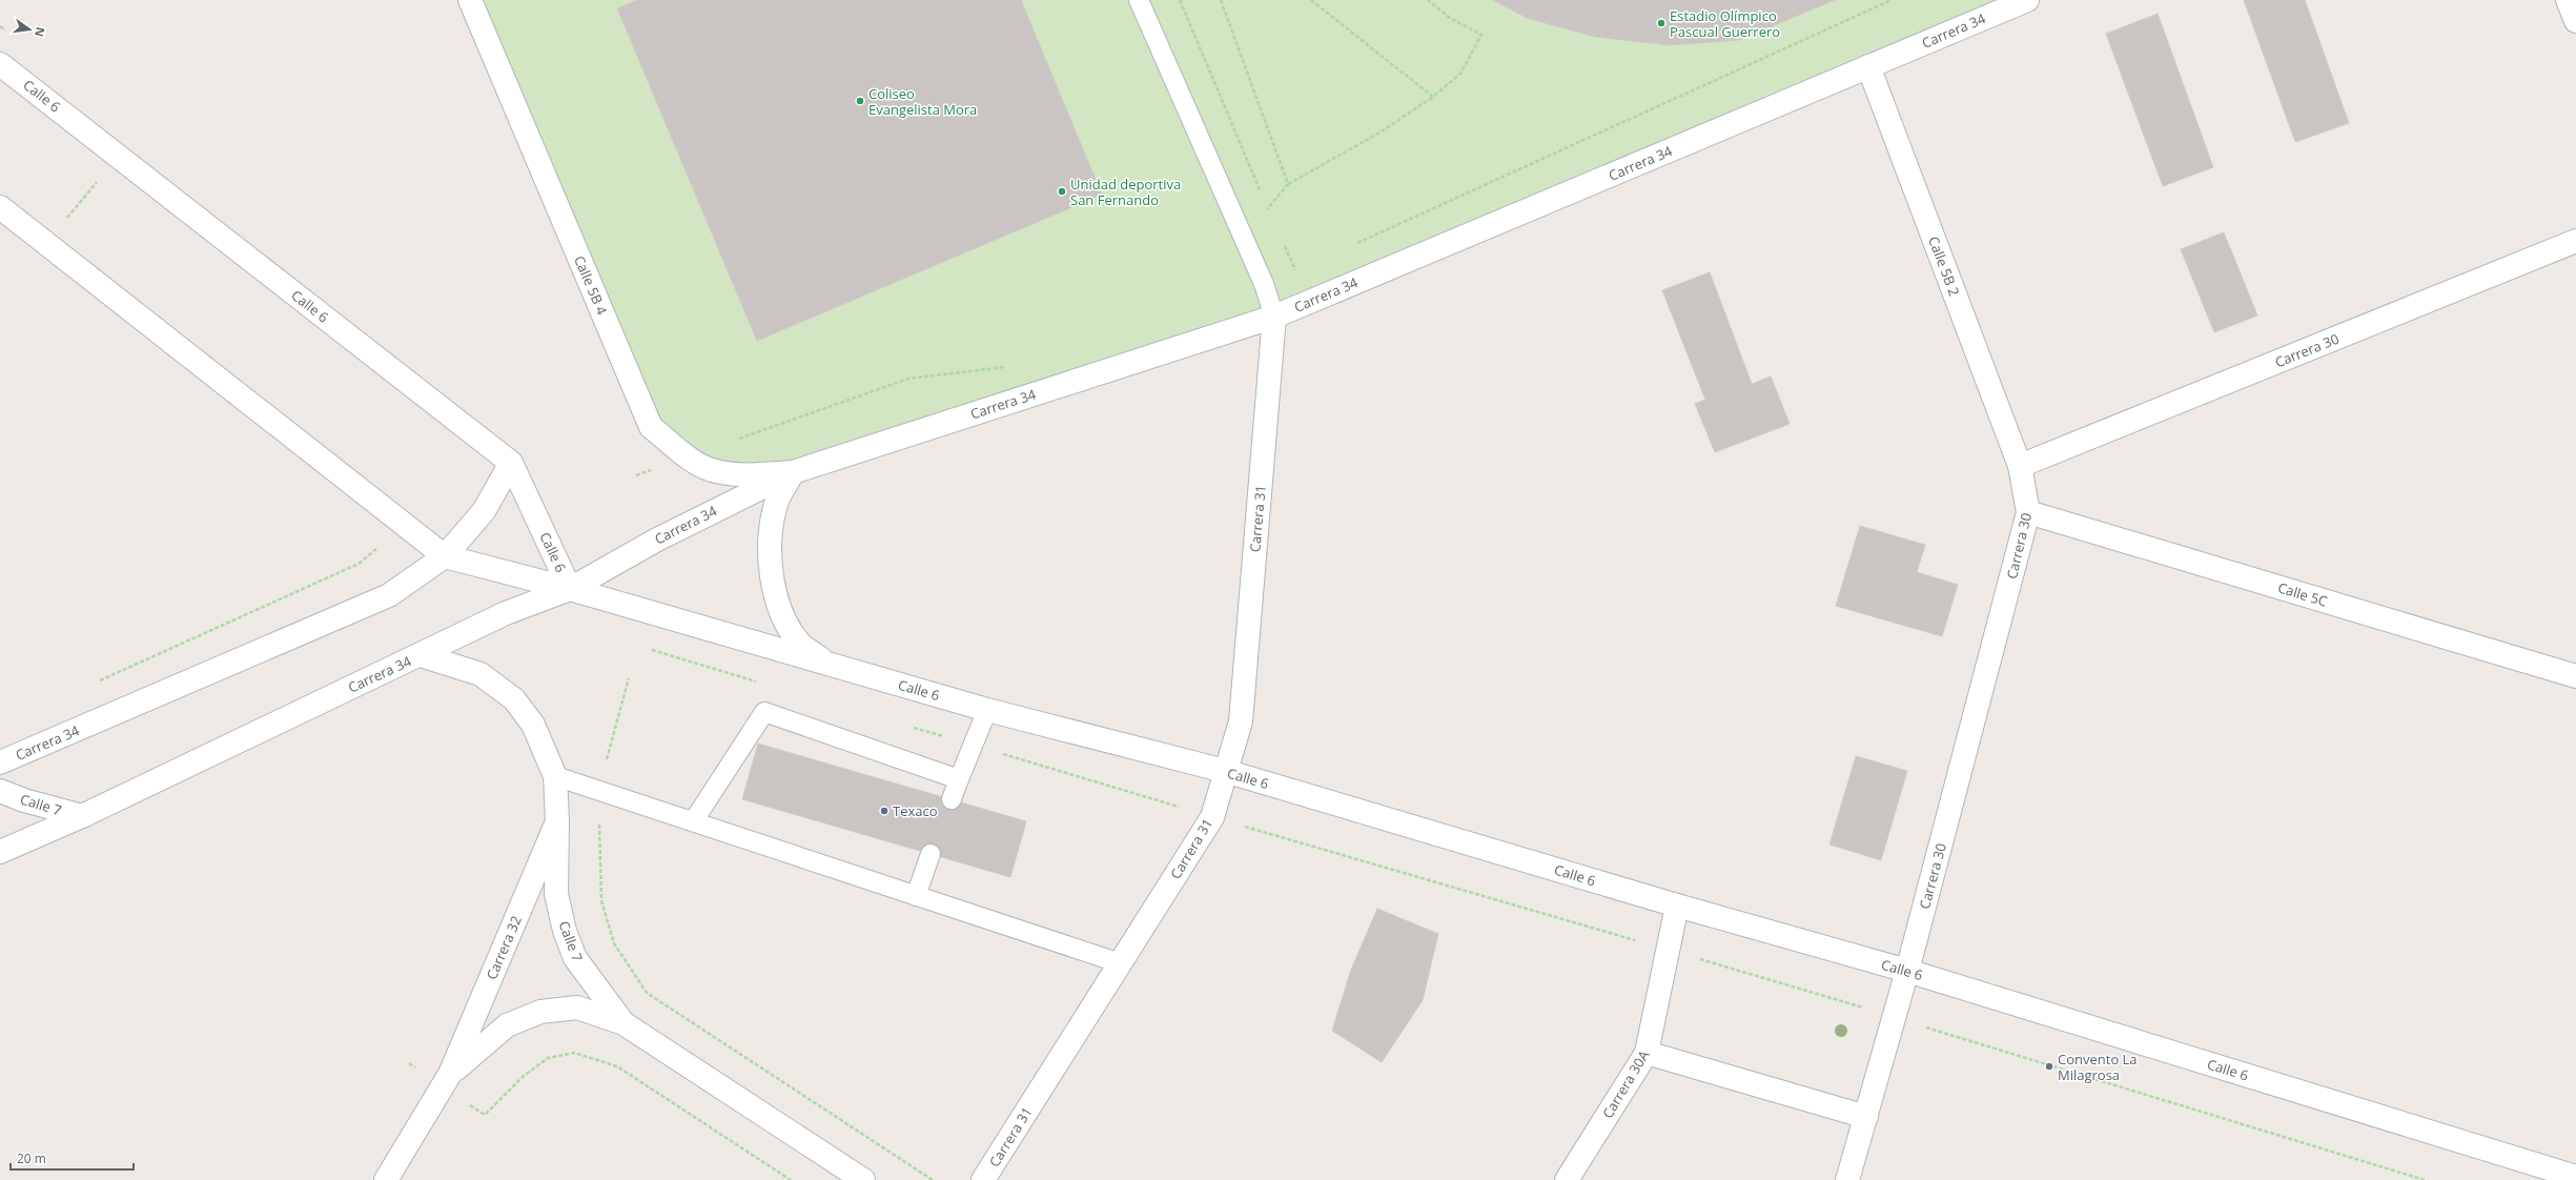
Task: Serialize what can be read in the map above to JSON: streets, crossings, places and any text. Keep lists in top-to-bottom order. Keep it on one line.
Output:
{"streets":{"street":["Carrera 34","Calle 6","Calle 5B 2","Calle 5B 4","Carrera 30","Carrera 31","Calle 5C","Calle 7","Carrera 32","Carrera 30A"]},"crossings":[["Carrera 34","Calle 6"],["Carrera 34","Calle 5B 2"],["Carrera 34","Calle 5B 4"],["Carrera 34","Carrera 31"],["Carrera 34","Calle 7"],["Calle 6","Carrera 30"],["Calle 6","Carrera 31"],["Calle 6","Carrera 30A"],["Calle 5B 2","Carrera 30"],["Carrera 30","Calle 5C"],["Calle 7","Carrera 32"]],"places":["Estadio Olímpico Pascual Guerrero","Coliseo Evangelista Mora","Unidad deportiva San Fernando","Texaco","Convento La Milagrosa"],"scale_bar":"20 m","north":"right"}
